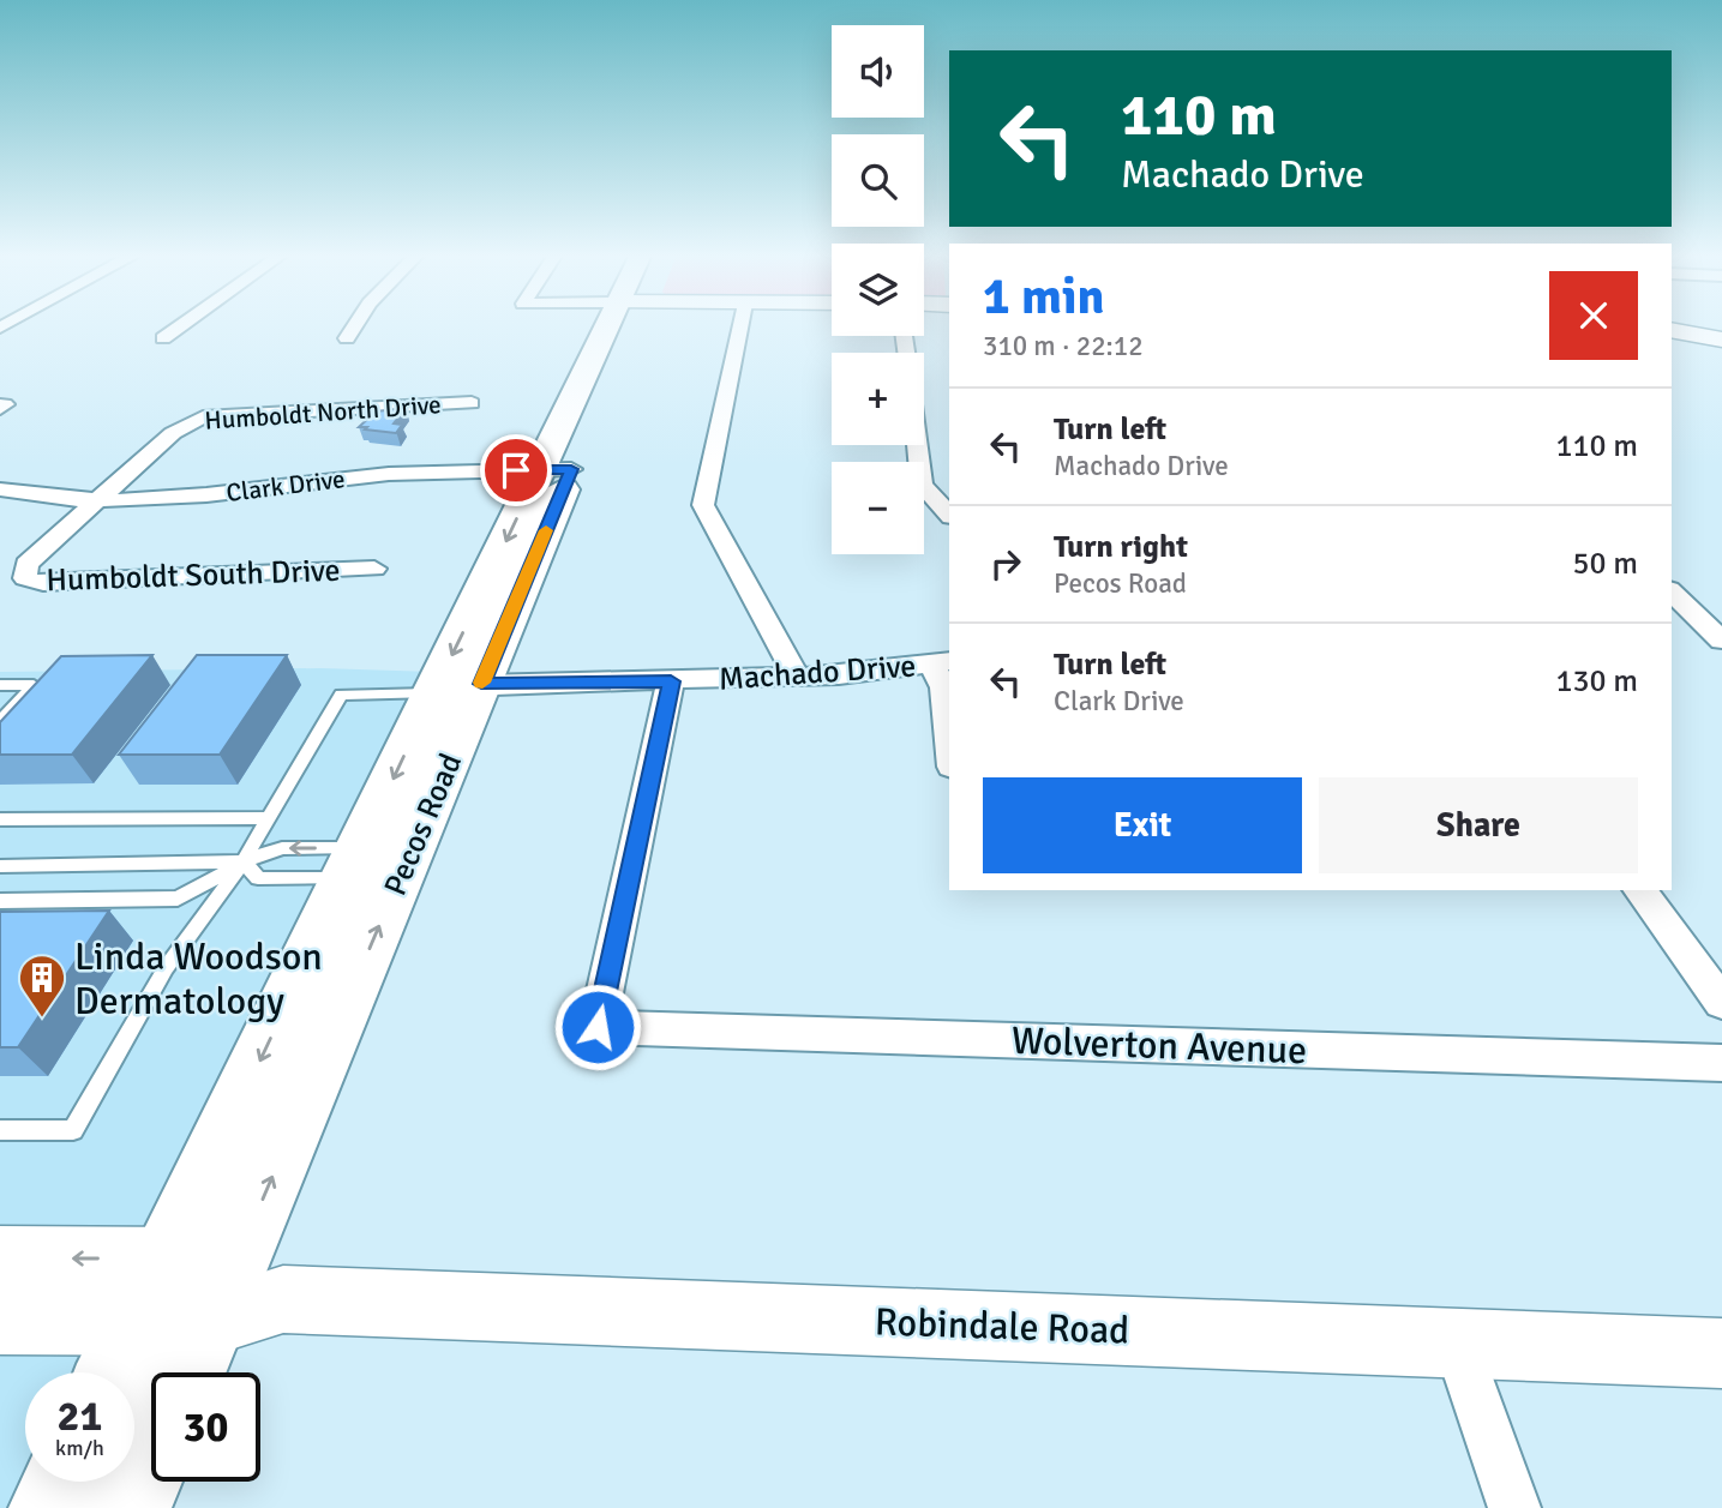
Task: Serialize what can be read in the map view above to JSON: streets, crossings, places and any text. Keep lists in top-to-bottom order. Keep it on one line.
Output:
{"streets":{"main road":["Pecos Road"],"street":["Humboldt North Drive","Clark Drive","Humboldt South Drive","Machado Drive","Wolverton Avenue","Robindale Road"]},"crossings":[["Humboldt North Drive","Clark Drive"],["Humboldt North Drive","Humboldt South Drive"],["Clark Drive","Humboldt South Drive"],["Clark Drive","Pecos Road"],["Machado Drive","Pecos Road"],["Machado Drive","Wolverton Avenue"],["Pecos Road","Robindale Road"]],"places":{"building":["Linda Woodson Dermatology"]},"page":{"map_buttons":["+","−"],"turn":["110 m","Machado Drive"],"heading":["1 min","310 m · 22:12"],"list":[{"name":"Turn left","note":"Machado Drive","value":"110 m"},{"name":"Turn right","note":"Pecos Road","value":"50 m"},{"name":"Turn left","note":"Clark Drive","value":"130 m"}],"buttons":["Exit","Share"],"speed":"21 km/h","limit":"30"}}
